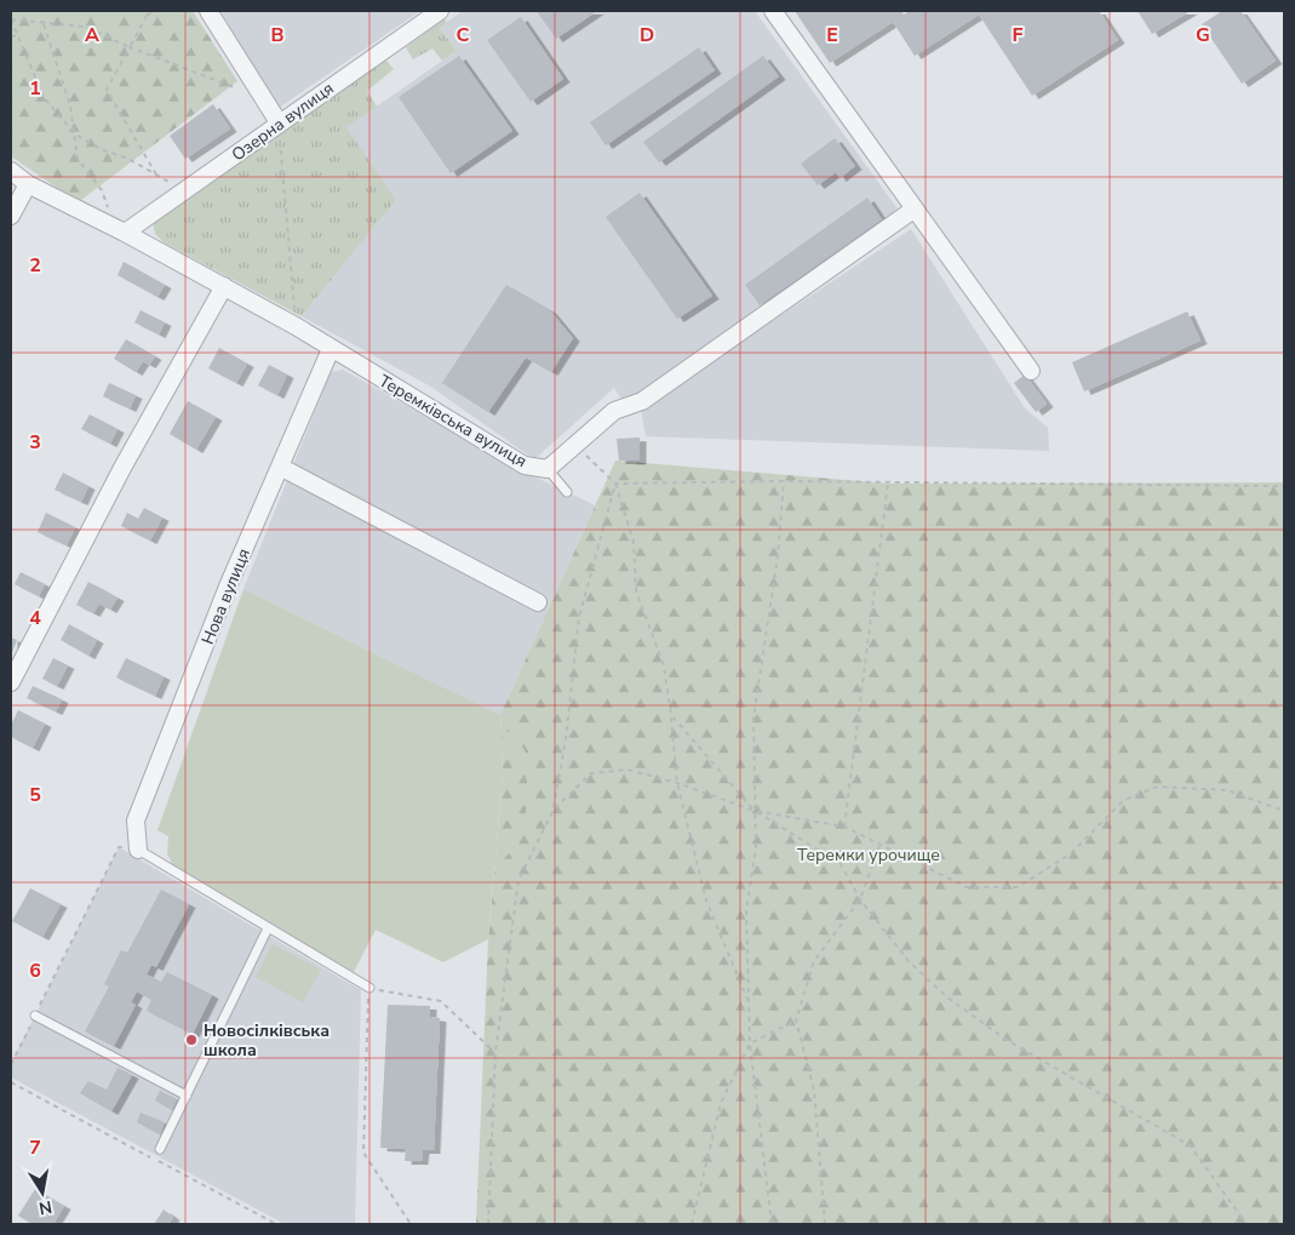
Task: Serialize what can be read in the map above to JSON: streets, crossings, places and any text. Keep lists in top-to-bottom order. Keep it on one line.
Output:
{"streets":{"street":["Озерна вулиця","Теремківська вулиця","Нова вулиця"]},"crossings":[["Озерна вулиця","Теремківська вулиця"],["Теремківська вулиця","Нова вулиця"]],"parks":["Теремки урочище"],"places":["Новосілківська школа"],"north":"bottom","grid":{"columns":["A","B","C","D","E","F","G"],"rows":["1","2","3","4","5","6","7"]}}
